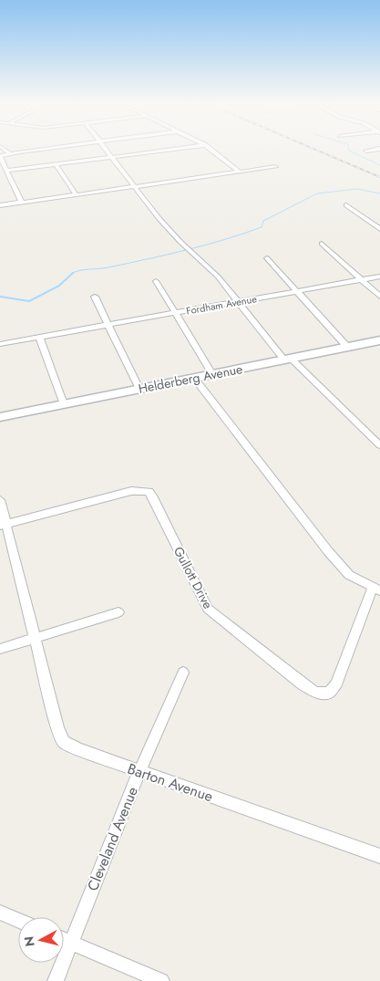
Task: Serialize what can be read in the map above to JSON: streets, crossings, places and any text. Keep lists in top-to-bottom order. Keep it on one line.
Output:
{"streets":{"street":["Fordham Avenue","Helderberg Avenue","Gullott Drive","Barton Avenue","Cleveland Avenue"]},"crossings":[["Barton Avenue","Cleveland Avenue"]],"north":"left"}
